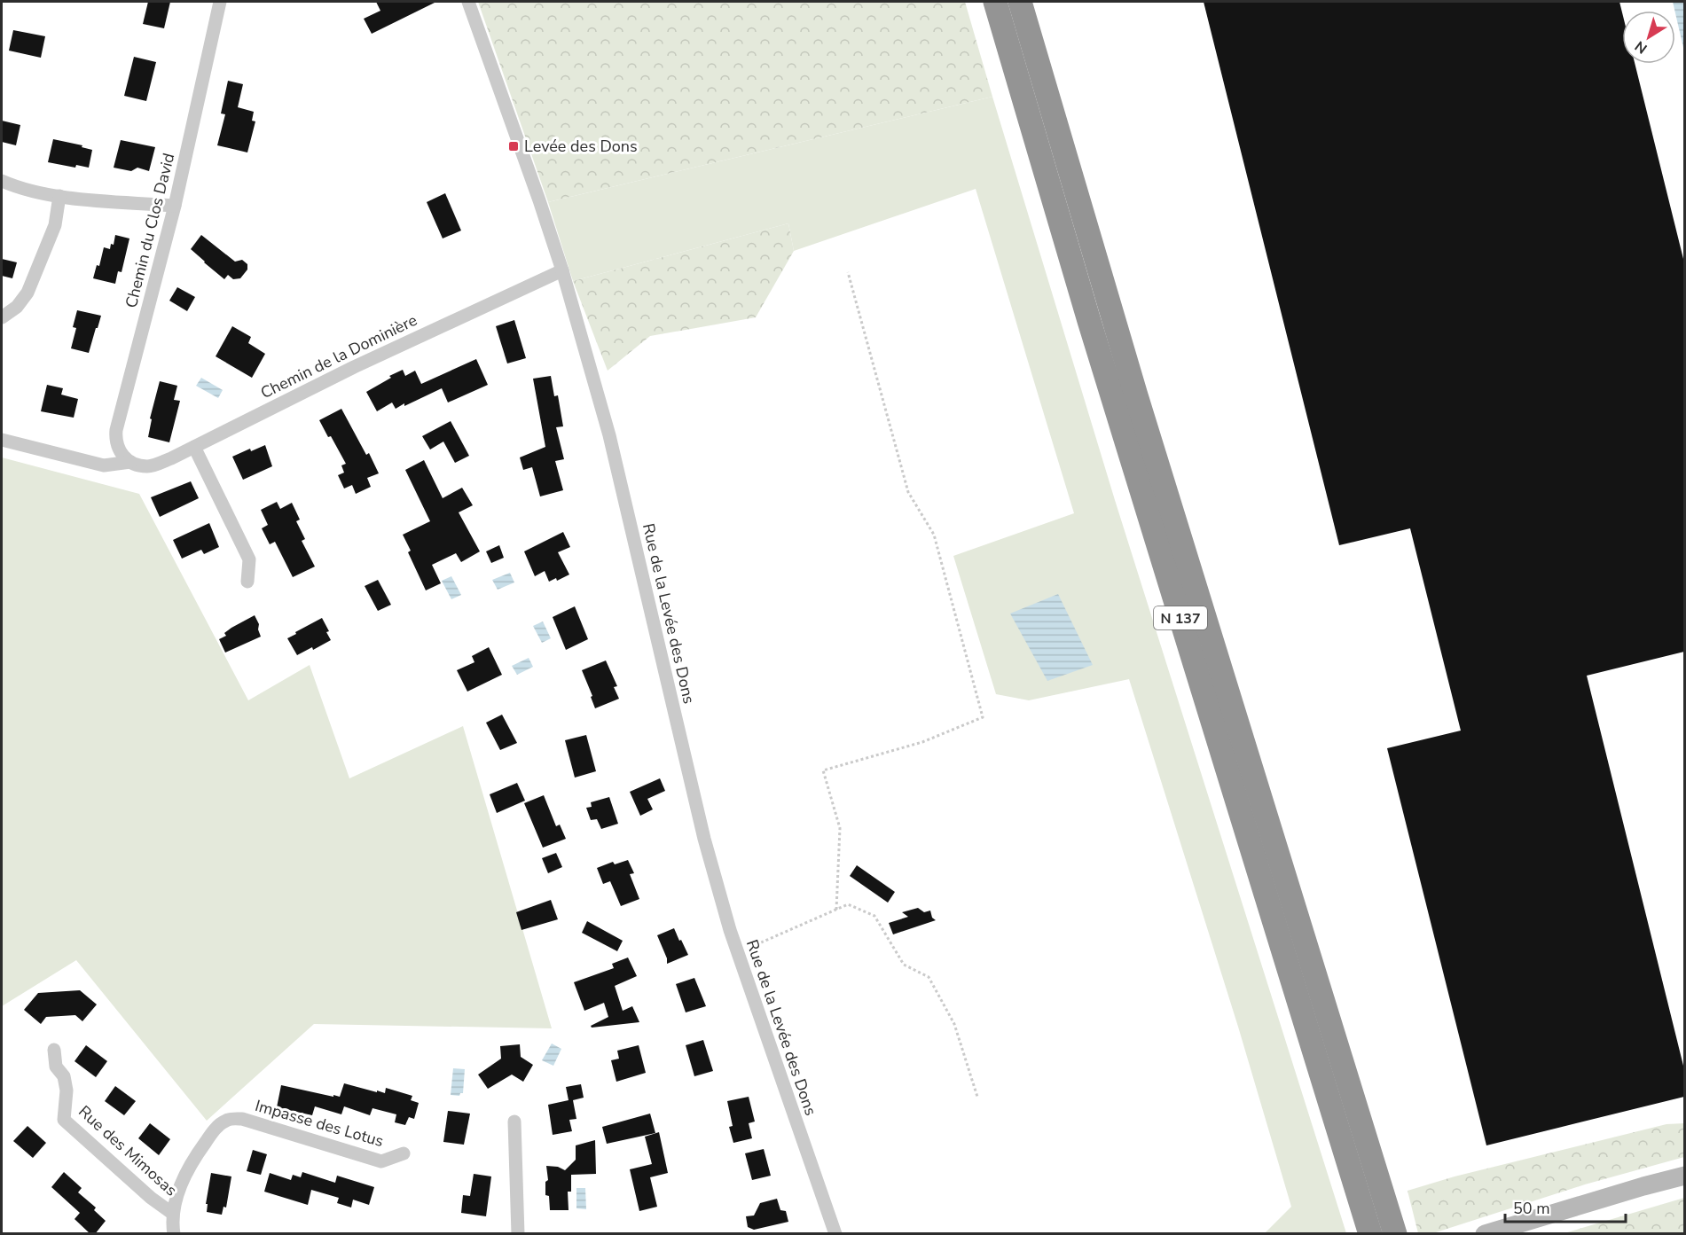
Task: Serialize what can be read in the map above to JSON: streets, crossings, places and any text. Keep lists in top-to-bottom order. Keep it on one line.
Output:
{"streets":{"highway":["N 137"],"street":["Chemin du Clos David","Chemin de la Dominière","Rue de la Levée des Dons","Impasse des Lotus","Rue des Mimosas"]},"crossings":[["Chemin du Clos David","Chemin de la Dominière"],["Chemin de la Dominière","Rue de la Levée des Dons"],["Impasse des Lotus","Rue des Mimosas"]],"places":{"transit":["Levée des Dons"]},"scale_bar":"50 m","north":"bottom left"}
